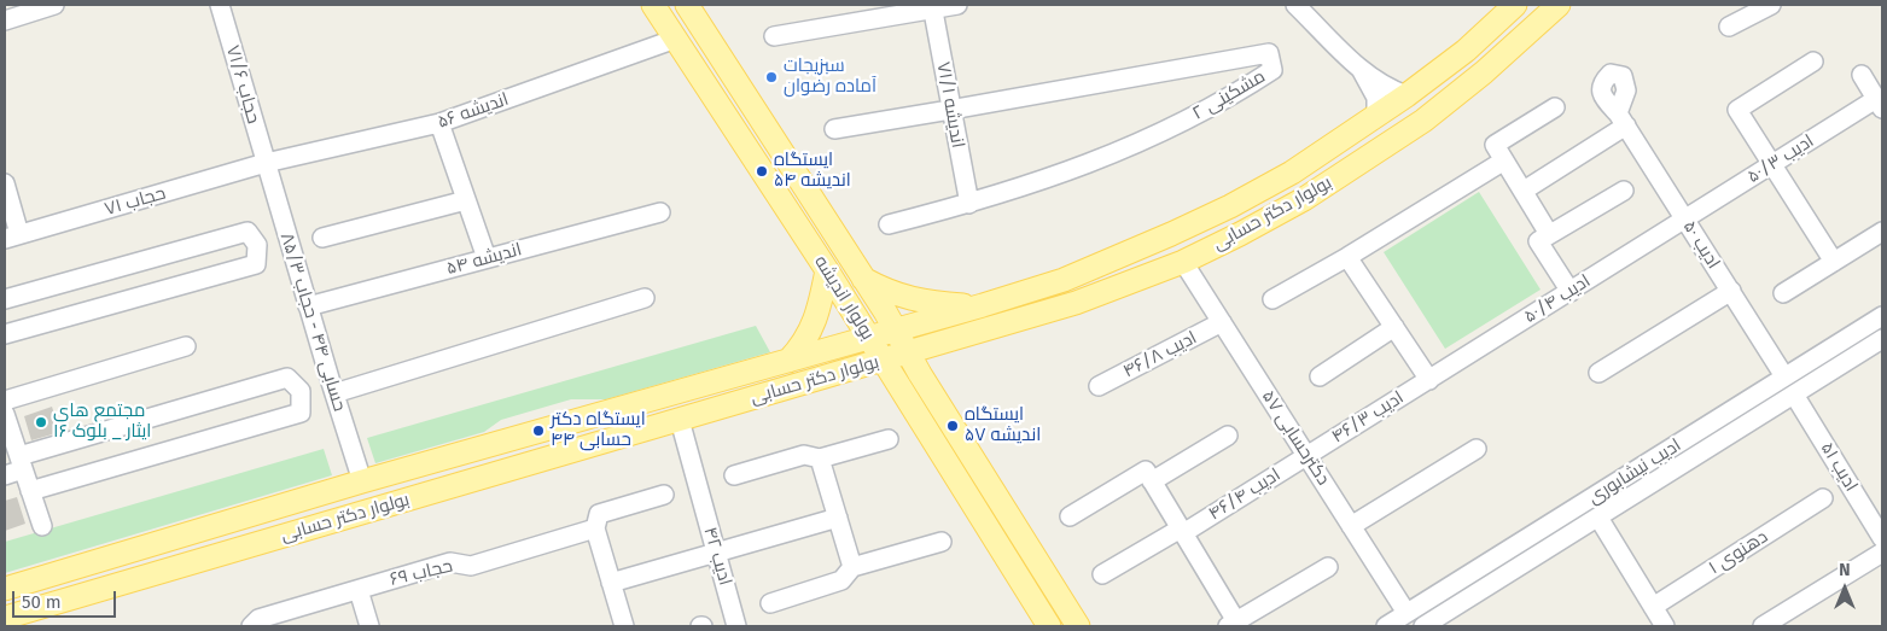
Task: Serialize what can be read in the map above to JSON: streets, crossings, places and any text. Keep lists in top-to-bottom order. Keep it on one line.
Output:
{"streets":{"main road":["بولوار دکتر حسابی","بولوار اندیشه"],"street":["حجاب ۷۱/۶","مشکینی ۲","اندیشه ۷۱/۱","اندیشه ۵۶","ادیب ۵۰/۳","حجاب ۷۱","ادیب ۵۰","اندیشه ۵۴","ادیب ۵۰/۴","حسابی ۴۴ - حجاب ۸۵/۳","ادیب ۴۶/۸","ادیب ۴۶/۳","دکترحسابی ۵۷","ادیب ۵۱","ادیب نیشابوری","ادیب ۴۶/۴","دهنوی ۱","ادیب ۴۲","حجاب ۶۹"]},"crossings":[["حجاب ۷۱/۶","اندیشه ۵۶"],["حجاب ۷۱/۶","حجاب ۷۱"],["حجاب ۷۱/۶","حسابی ۴۴ - حجاب ۸۵/۳"],["مشکینی ۲","اندیشه ۷۱/۱"],["اندیشه ۵۶","حجاب ۷۱"],["اندیشه ۵۶","بولوار اندیشه"],["اندیشه ۵۶","حسابی ۴۴ - حجاب ۸۵/۳"],["ادیب ۵۰/۳","ادیب ۵۰"],["ادیب ۵۰/۳","ادیب ۵۰/۴"],["حجاب ۷۱","حسابی ۴۴ - حجاب ۸۵/۳"],["بولوار دکتر حسابی","بولوار اندیشه"],["بولوار دکتر حسابی","حسابی ۴۴ - حجاب ۸۵/۳"],["بولوار دکتر حسابی","دکترحسابی ۵۷"],["بولوار دکتر حسابی","ادیب ۴۲"],["ادیب ۵۰","ادیب ۵۰/۴"],["ادیب ۵۰","ادیب نیشابوری"],["اندیشه ۵۴","حسابی ۴۴ - حجاب ۸۵/۳"],["ادیب ۵۰/۴","ادیب ۴۶/۳"],["ادیب ۴۶/۸","دکترحسابی ۵۷"],["ادیب ۴۶/۳","دکترحسابی ۵۷"],["ادیب ۴۶/۳","ادیب ۴۶/۴"],["دکترحسابی ۵۷","ادیب نیشابوری"],["دکترحسابی ۵۷","ادیب ۴۶/۴"],["ادیب ۵۱","ادیب نیشابوری"]],"places":["سبزیجات آماده رضوان","ایستگاه اندیشه ۵۴","مجتمع های ایثار _ بلوک ۱۶","ایستگاه اندیشه ۵۷","ایستگاه دکتر حسابی ۴۴"],"scale_bar":"50 m","north":"top"}
